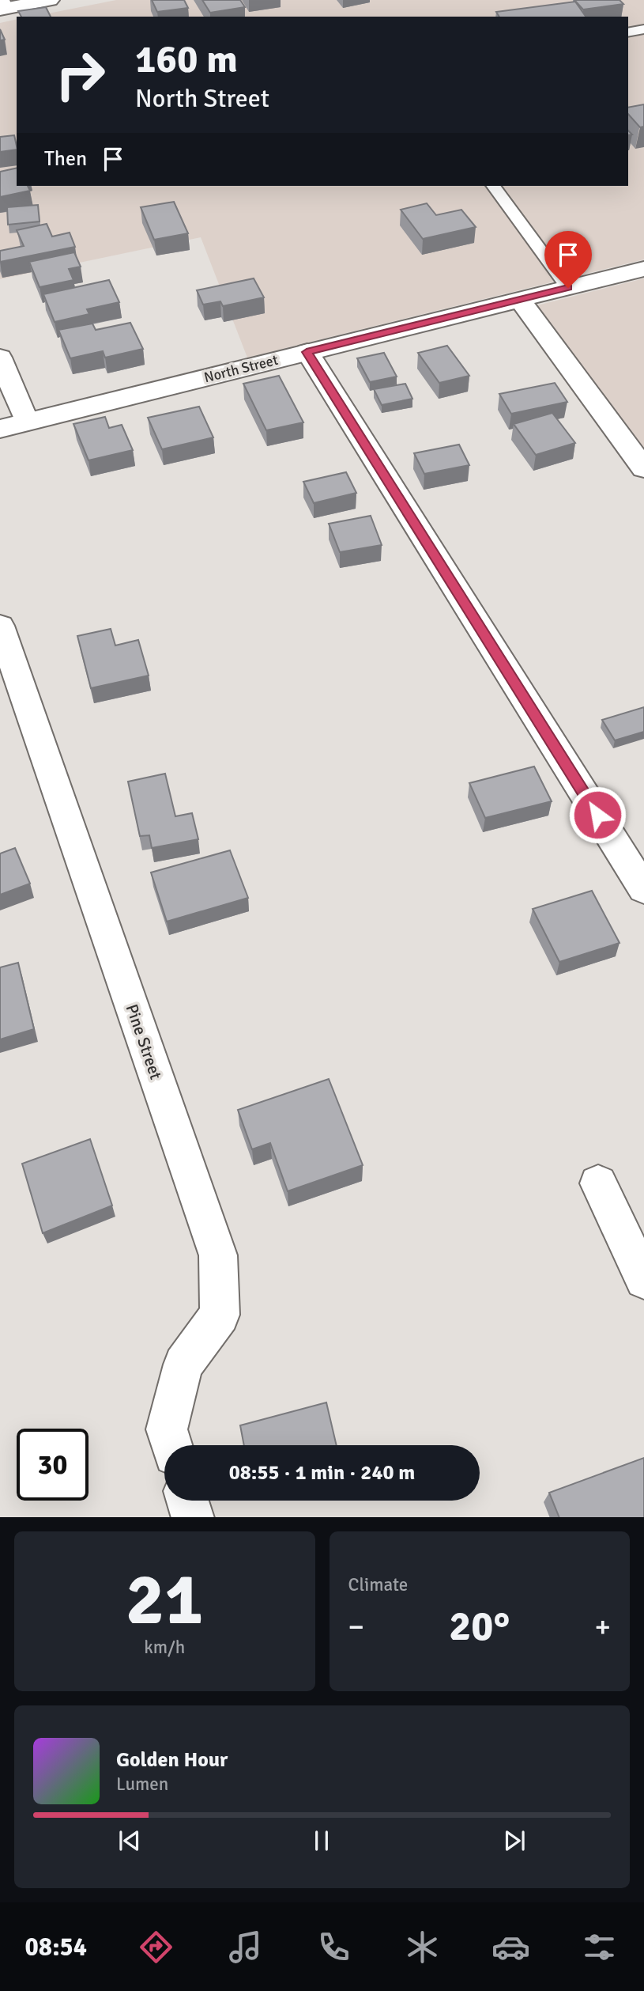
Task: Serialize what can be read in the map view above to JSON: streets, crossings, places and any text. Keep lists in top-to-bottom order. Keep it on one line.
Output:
{"streets":{"street":["North Street","Pine Street"]},"page":{"turn":["160 m","North Street"],"then":"Then","limit":"30","trip":"08:55 · 1 min · 240 m","tile":[["21","km/h"],"Climate"],"heat":["−","20°","+"],"song":["Golden Hour","Lumen"],"tabs":"08:54"}}
